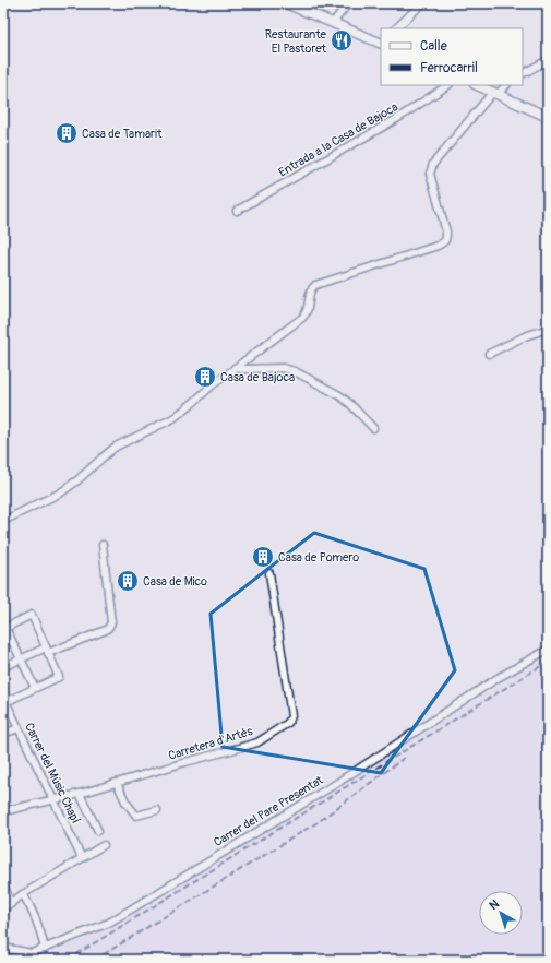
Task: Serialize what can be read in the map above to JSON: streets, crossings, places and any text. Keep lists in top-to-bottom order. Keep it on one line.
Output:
{"streets":{"street":["Entrada a la Casa de Bajoca","Carretera d'Artés","Carrer del Músic Chapí","Carrer del Pare Presentat"]},"crossings":[["Carretera d'Artés","Carrer del Músic Chapí"]],"places":{"restaurant":["Restaurante El Pastoret"],"building":["Casa de Tamarit","Casa de Bajoca","Casa de Pomero","Casa de Mico"]},"legend":["Calle","Ferrocarril"],"north":"top left"}
